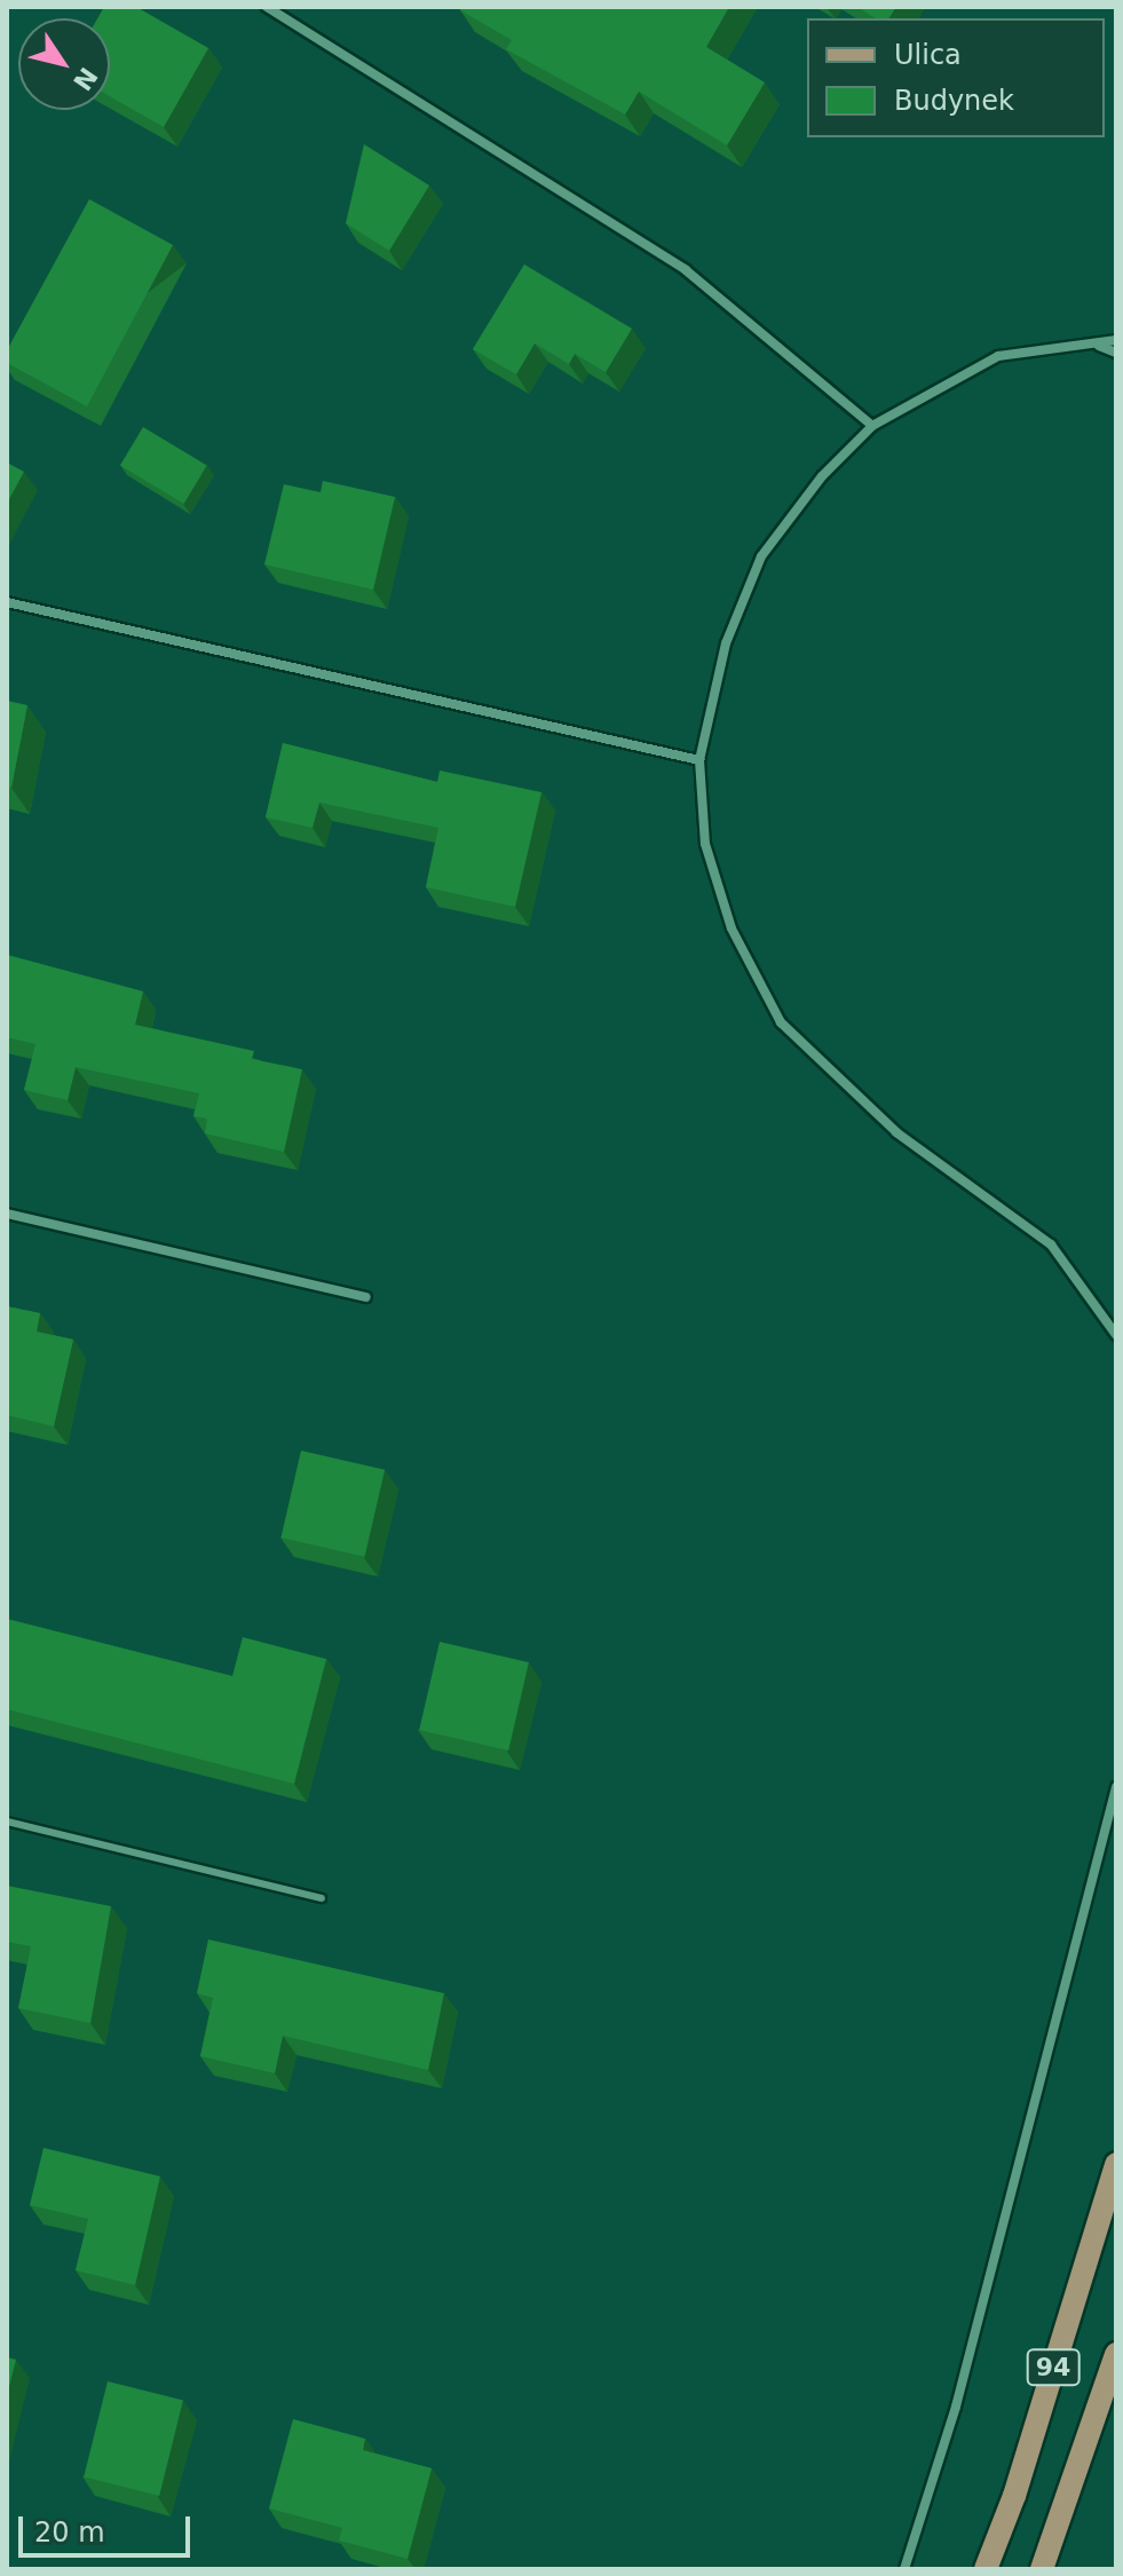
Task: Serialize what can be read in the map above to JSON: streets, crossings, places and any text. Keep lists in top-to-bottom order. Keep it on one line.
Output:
{"streets":{"main road":["94"]},"legend":["Ulica","Budynek"],"scale_bar":"20 m","north":"bottom right"}
